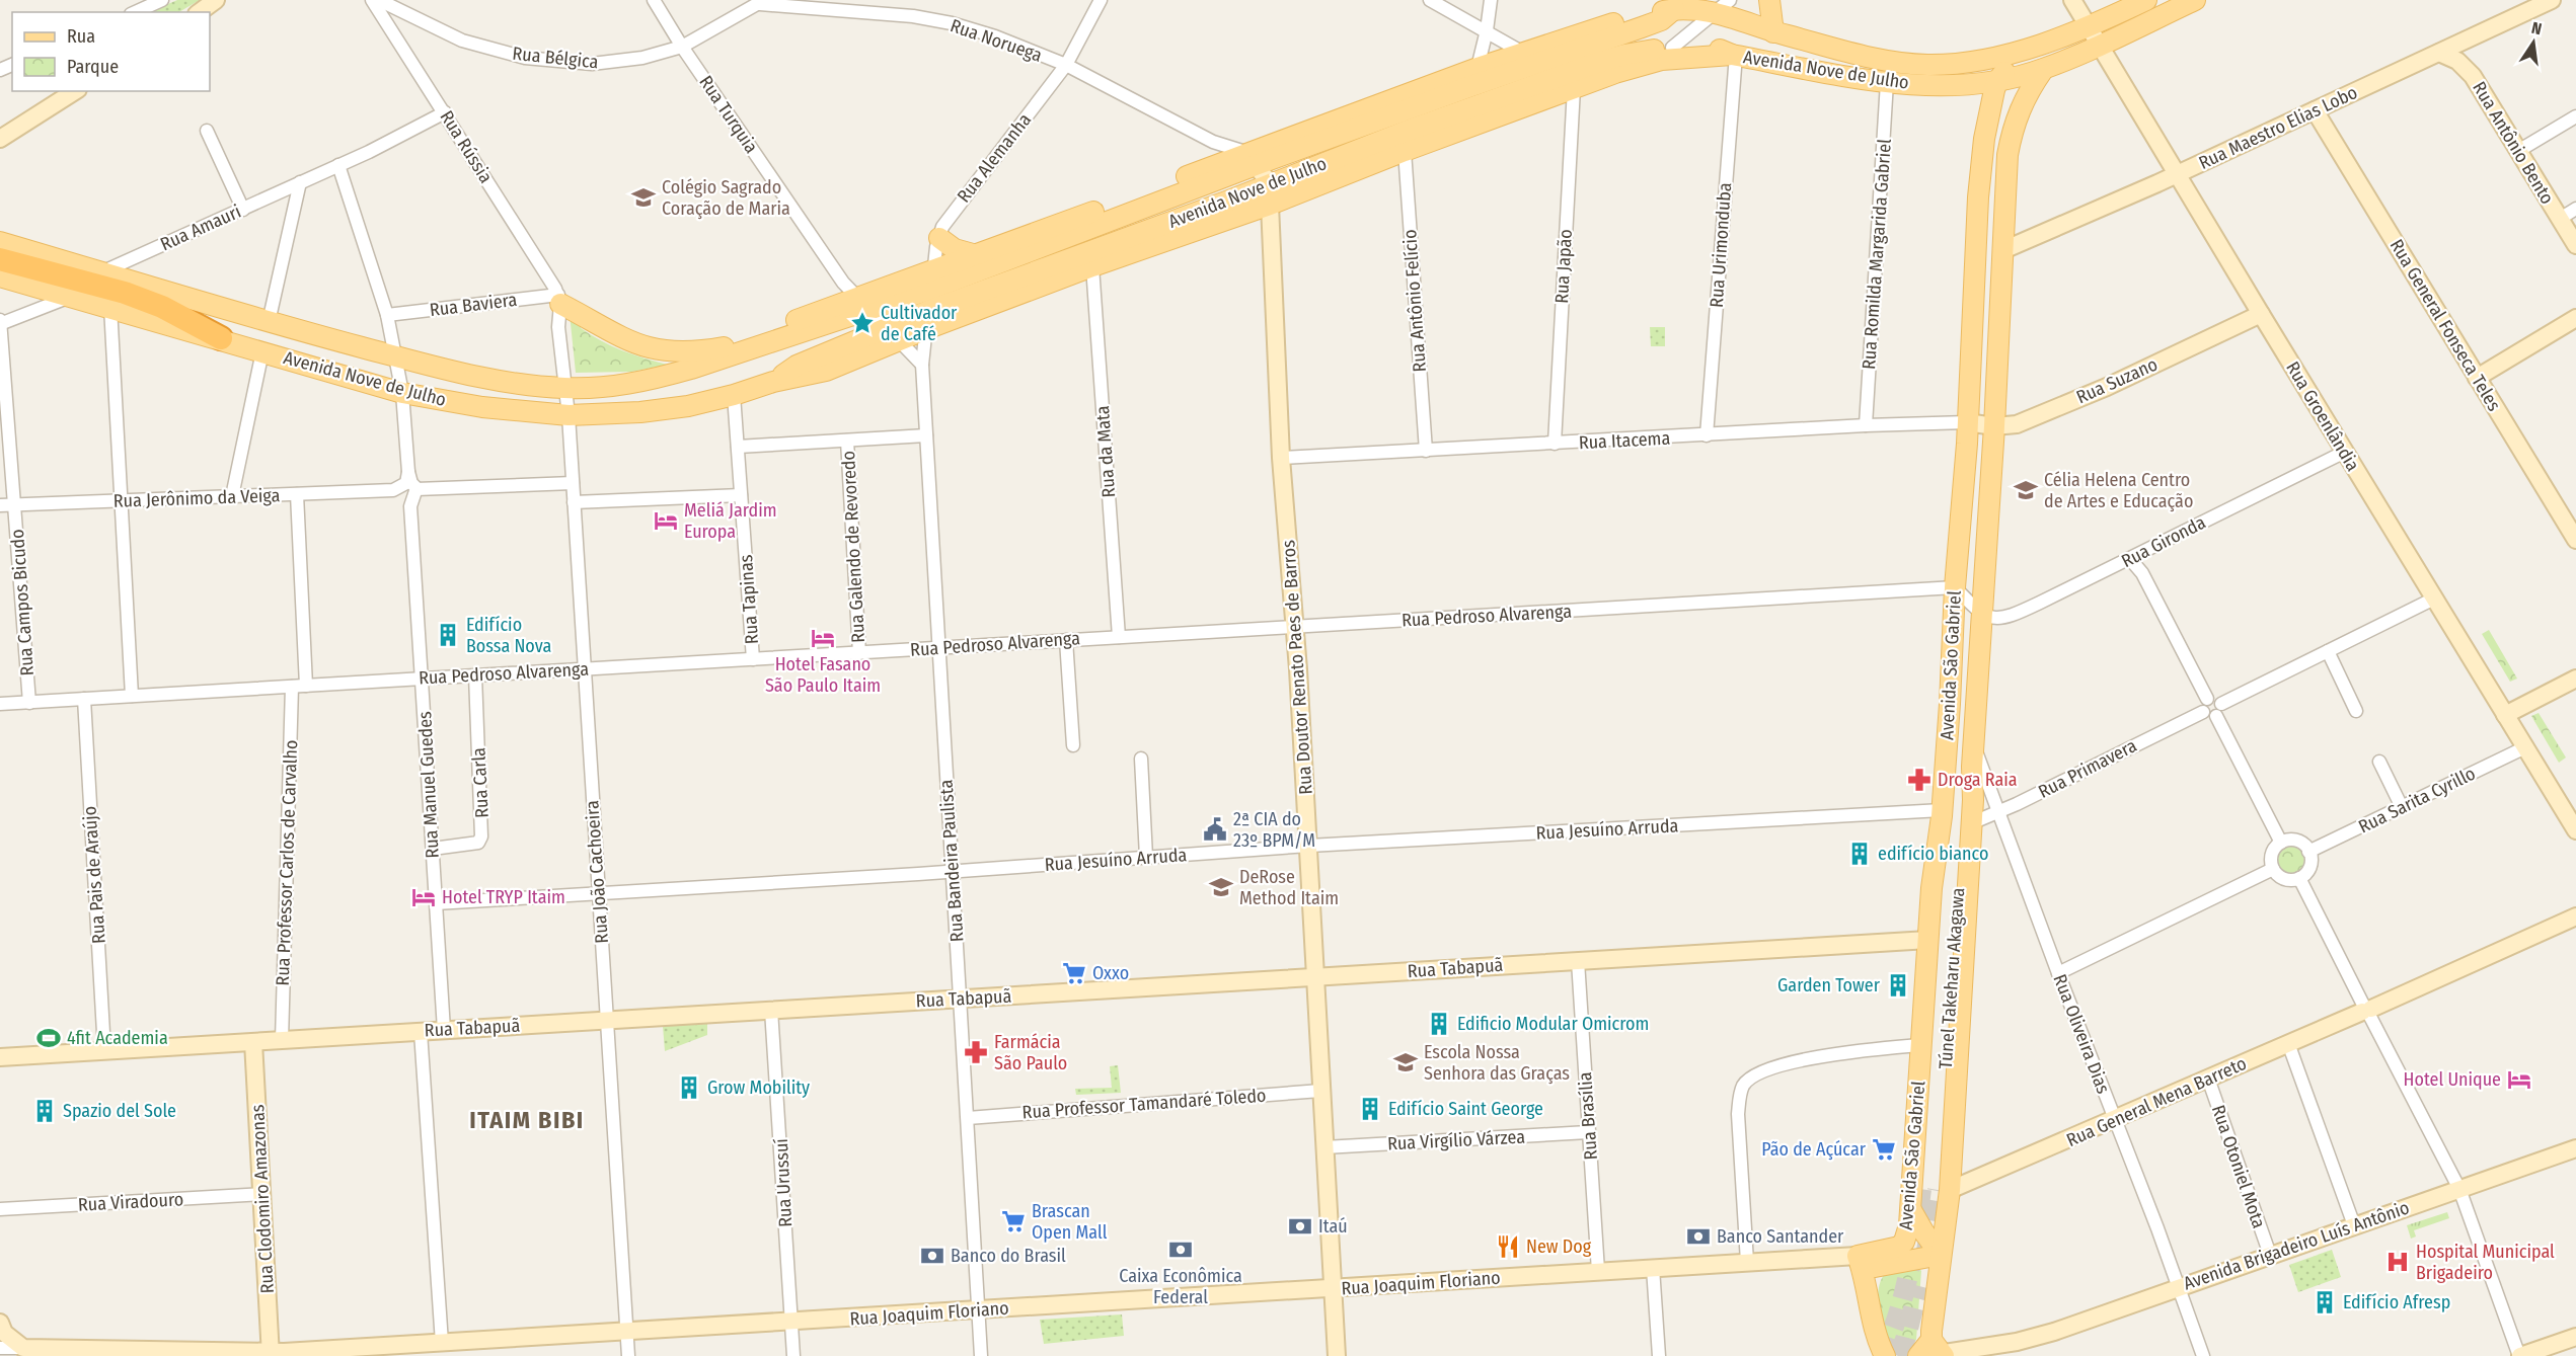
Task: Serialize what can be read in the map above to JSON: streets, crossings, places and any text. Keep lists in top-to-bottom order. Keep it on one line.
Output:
{"streets":{"main road":["Avenida Nove de Julho","Avenida São Gabriel","Túnel Takeharu Akagawa"],"street":["Rua Noruega","Rua Bélgica","Rua Turquia","Rua Maestro Elias Lobo","Rua Antônio Bento","Rua Rússia","Rua Alemanha","Rua Amauri","Rua Urimonduba","Rua Romilda Margarida Gabriel","Rua Japão","Rua Antônio Felício","Rua Baviera","Rua General Fonseca Teles","Rua Suzano","Rua Groenlândia","Rua Itacema","Rua da Mata","Rua Jerônimo da Veiga","Rua Gironda","Rua Galendo de Revoredo","Rua Tapinas","Rua Campos Bicudo","Rua Pedroso Alvarenga","Rua Doutor Renato Paes de Barros","Rua Primavera","Rua Carla","Rua Manuel Guedes","Rua Sarita Cyrillo","Rua Jesuíno Arruda","Rua Bandeira Paulista","Rua Professor Carlos de Carvalho","Rua João Cachoeira","Rua Pais de Araújo","Rua Tabapuã","Rua Oliveira Dias","Rua General Mena Barreto","Rua Professor Tamandaré Toledo","Rua Brasília","Rua Virgílio Várzea","Rua Otoniel Mota","Rua Urussuí","Rua Clodomiro Amazonas","Rua Viradouro","Avenida Brigadeiro Luís Antônio","Rua Joaquim Floriano"]},"crossings":[["Rua Noruega","Rua Bélgica"],["Rua Noruega","Avenida Nove de Julho"],["Rua Noruega","Rua Alemanha"],["Rua Noruega","Rua Doutor Renato Paes de Barros"],["Rua Bélgica","Rua Turquia"],["Avenida Nove de Julho","Rua Turquia"],["Avenida Nove de Julho","Rua Alemanha"],["Avenida Nove de Julho","Rua Amauri"],["Avenida Nove de Julho","Rua Urimonduba"],["Avenida Nove de Julho","Rua Romilda Margarida Gabriel"],["Avenida Nove de Julho","Rua Japão"],["Avenida Nove de Julho","Rua Antônio Felício"],["Avenida Nove de Julho","Rua Groenlândia"],["Avenida Nove de Julho","Rua da Mata"],["Avenida Nove de Julho","Rua Tapinas"],["Avenida Nove de Julho","Avenida São Gabriel"],["Avenida Nove de Julho","Rua Doutor Renato Paes de Barros"],["Avenida Nove de Julho","Rua Manuel Guedes"],["Avenida Nove de Julho","Rua Bandeira Paulista"],["Avenida Nove de Julho","Rua João Cachoeira"],["Rua Maestro Elias Lobo","Rua Antônio Bento"],["Rua Maestro Elias Lobo","Rua General Fonseca Teles"],["Rua Maestro Elias Lobo","Rua Groenlândia"],["Rua Maestro Elias Lobo","Avenida São Gabriel"],["Rua Rússia","Rua Amauri"],["Rua Rússia","Rua Baviera"],["Rua Rússia","Rua João Cachoeira"],["Rua Alemanha","Rua Bandeira Paulista"],["Rua Amauri","Rua Manuel Guedes"],["Rua Urimonduba","Rua Itacema"],["Rua Romilda Margarida Gabriel","Rua Itacema"],["Rua Japão","Rua Itacema"],["Rua Antônio Felício","Rua Itacema"],["Rua Baviera","Rua Manuel Guedes"],["Rua Baviera","Rua João Cachoeira"],["Rua Suzano","Rua Groenlândia"],["Rua Suzano","Rua Itacema"],["Rua Suzano","Avenida São Gabriel"],["Rua Groenlândia","Rua Gironda"],["Rua Groenlândia","Rua Primavera"],["Rua Groenlândia","Rua Sarita Cyrillo"],["Rua Itacema","Avenida São Gabriel"],["Rua Itacema","Rua Doutor Renato Paes de Barros"],["Rua da Mata","Rua Pedroso Alvarenga"],["Rua Jerônimo da Veiga","Rua Campos Bicudo"],["Rua Jerônimo da Veiga","Rua Manuel Guedes"],["Rua Jerônimo da Veiga","Rua João Cachoeira"],["Rua Gironda","Avenida São Gabriel"],["Rua Galendo de Revoredo","Rua Pedroso Alvarenga"],["Rua Tapinas","Rua Pedroso Alvarenga"],["Rua Campos Bicudo","Rua Pedroso Alvarenga"],["Rua Pedroso Alvarenga","Avenida São Gabriel"],["Rua Pedroso Alvarenga","Rua Doutor Renato Paes de Barros"],["Rua Pedroso Alvarenga","Rua Carla"],["Rua Pedroso Alvarenga","Rua Manuel Guedes"],["Rua Pedroso Alvarenga","Rua Bandeira Paulista"],["Rua Pedroso Alvarenga","Rua Professor Carlos de Carvalho"],["Rua Pedroso Alvarenga","Rua João Cachoeira"],["Rua Pedroso Alvarenga","Rua Pais de Araújo"],["Avenida São Gabriel","Rua Primavera"],["Avenida São Gabriel","Rua Jesuíno Arruda"],["Avenida São Gabriel","Rua Tabapuã"],["Avenida São Gabriel","Túnel Takeharu Akagawa"],["Avenida São Gabriel","Rua Oliveira Dias"],["Avenida São Gabriel","Rua General Mena Barreto"],["Avenida São Gabriel","Avenida Brigadeiro Luís Antônio"],["Avenida São Gabriel","Rua Joaquim Floriano"],["Rua Doutor Renato Paes de Barros","Rua Jesuíno Arruda"],["Rua Doutor Renato Paes de Barros","Rua Tabapuã"],["Rua Doutor Renato Paes de Barros","Rua Professor Tamandaré Toledo"],["Rua Doutor Renato Paes de Barros","Rua Virgílio Várzea"],["Rua Doutor Renato Paes de Barros","Rua Joaquim Floriano"],["Rua Primavera","Rua Oliveira Dias"],["Rua Carla","Rua Manuel Guedes"],["Rua Manuel Guedes","Rua Jesuíno Arruda"],["Rua Manuel Guedes","Rua Tabapuã"],["Rua Jesuíno Arruda","Rua Bandeira Paulista"],["Rua Jesuíno Arruda","Rua João Cachoeira"],["Rua Jesuíno Arruda","Túnel Takeharu Akagawa"],["Rua Bandeira Paulista","Rua Tabapuã"],["Rua Bandeira Paulista","Rua Professor Tamandaré Toledo"],["Rua Bandeira Paulista","Rua Joaquim Floriano"],["Rua Professor Carlos de Carvalho","Rua Tabapuã"],["Rua João Cachoeira","Rua Tabapuã"],["Rua João Cachoeira","Rua Joaquim Floriano"],["Rua Pais de Araújo","Rua Tabapuã"],["Rua Tabapuã","Rua Brasília"],["Rua Tabapuã","Rua Urussuí"],["Rua Tabapuã","Rua Clodomiro Amazonas"],["Túnel Takeharu Akagawa","Rua General Mena Barreto"],["Rua Oliveira Dias","Rua General Mena Barreto"],["Rua Oliveira Dias","Avenida Brigadeiro Luís Antônio"],["Rua General Mena Barreto","Rua Otoniel Mota"],["Rua Brasília","Rua Virgílio Várzea"],["Rua Brasília","Rua Joaquim Floriano"],["Rua Otoniel Mota","Avenida Brigadeiro Luís Antônio"],["Rua Urussuí","Rua Joaquim Floriano"],["Rua Clodomiro Amazonas","Rua Viradouro"],["Rua Clodomiro Amazonas","Rua Joaquim Floriano"]],"districts":["ITAIM BIBI"],"places":{"school or university":["Colégio Sagrado Coração de Maria","Célia Helena Centro de Artes e Educação","DeRose Method Itaim","Escola Nossa Senhora das Graças"],"place":["Cultivador de Café"],"hotel":["Meliá Jardim Europa","Hotel Fasano São Paulo Itaim","Hotel TRYP Itaim","Hotel Unique"],"building":["Edifício Bossa Nova","edifício bianco","Garden Tower","Edificio Modular Omicrom","Grow Mobility","Edifício Saint George","Spazio del Sole","Edifício Afresp"],"pharmacy":["Droga Raia","Farmácia São Paulo"],"public building":["2ª CIA do 23º BPM/M"],"supermarket":["Oxxo","Pão de Açúcar","Brascan Open Mall"],"sports":["4fit Academia"],"bank":["Itaú","Banco Santander","Caixa Econômica Federal","Banco do Brasil"],"restaurant":["New Dog"],"hospital":["Hospital Municipal Brigadeiro"]},"legend":["Rua","Parque"],"north":"top"}
